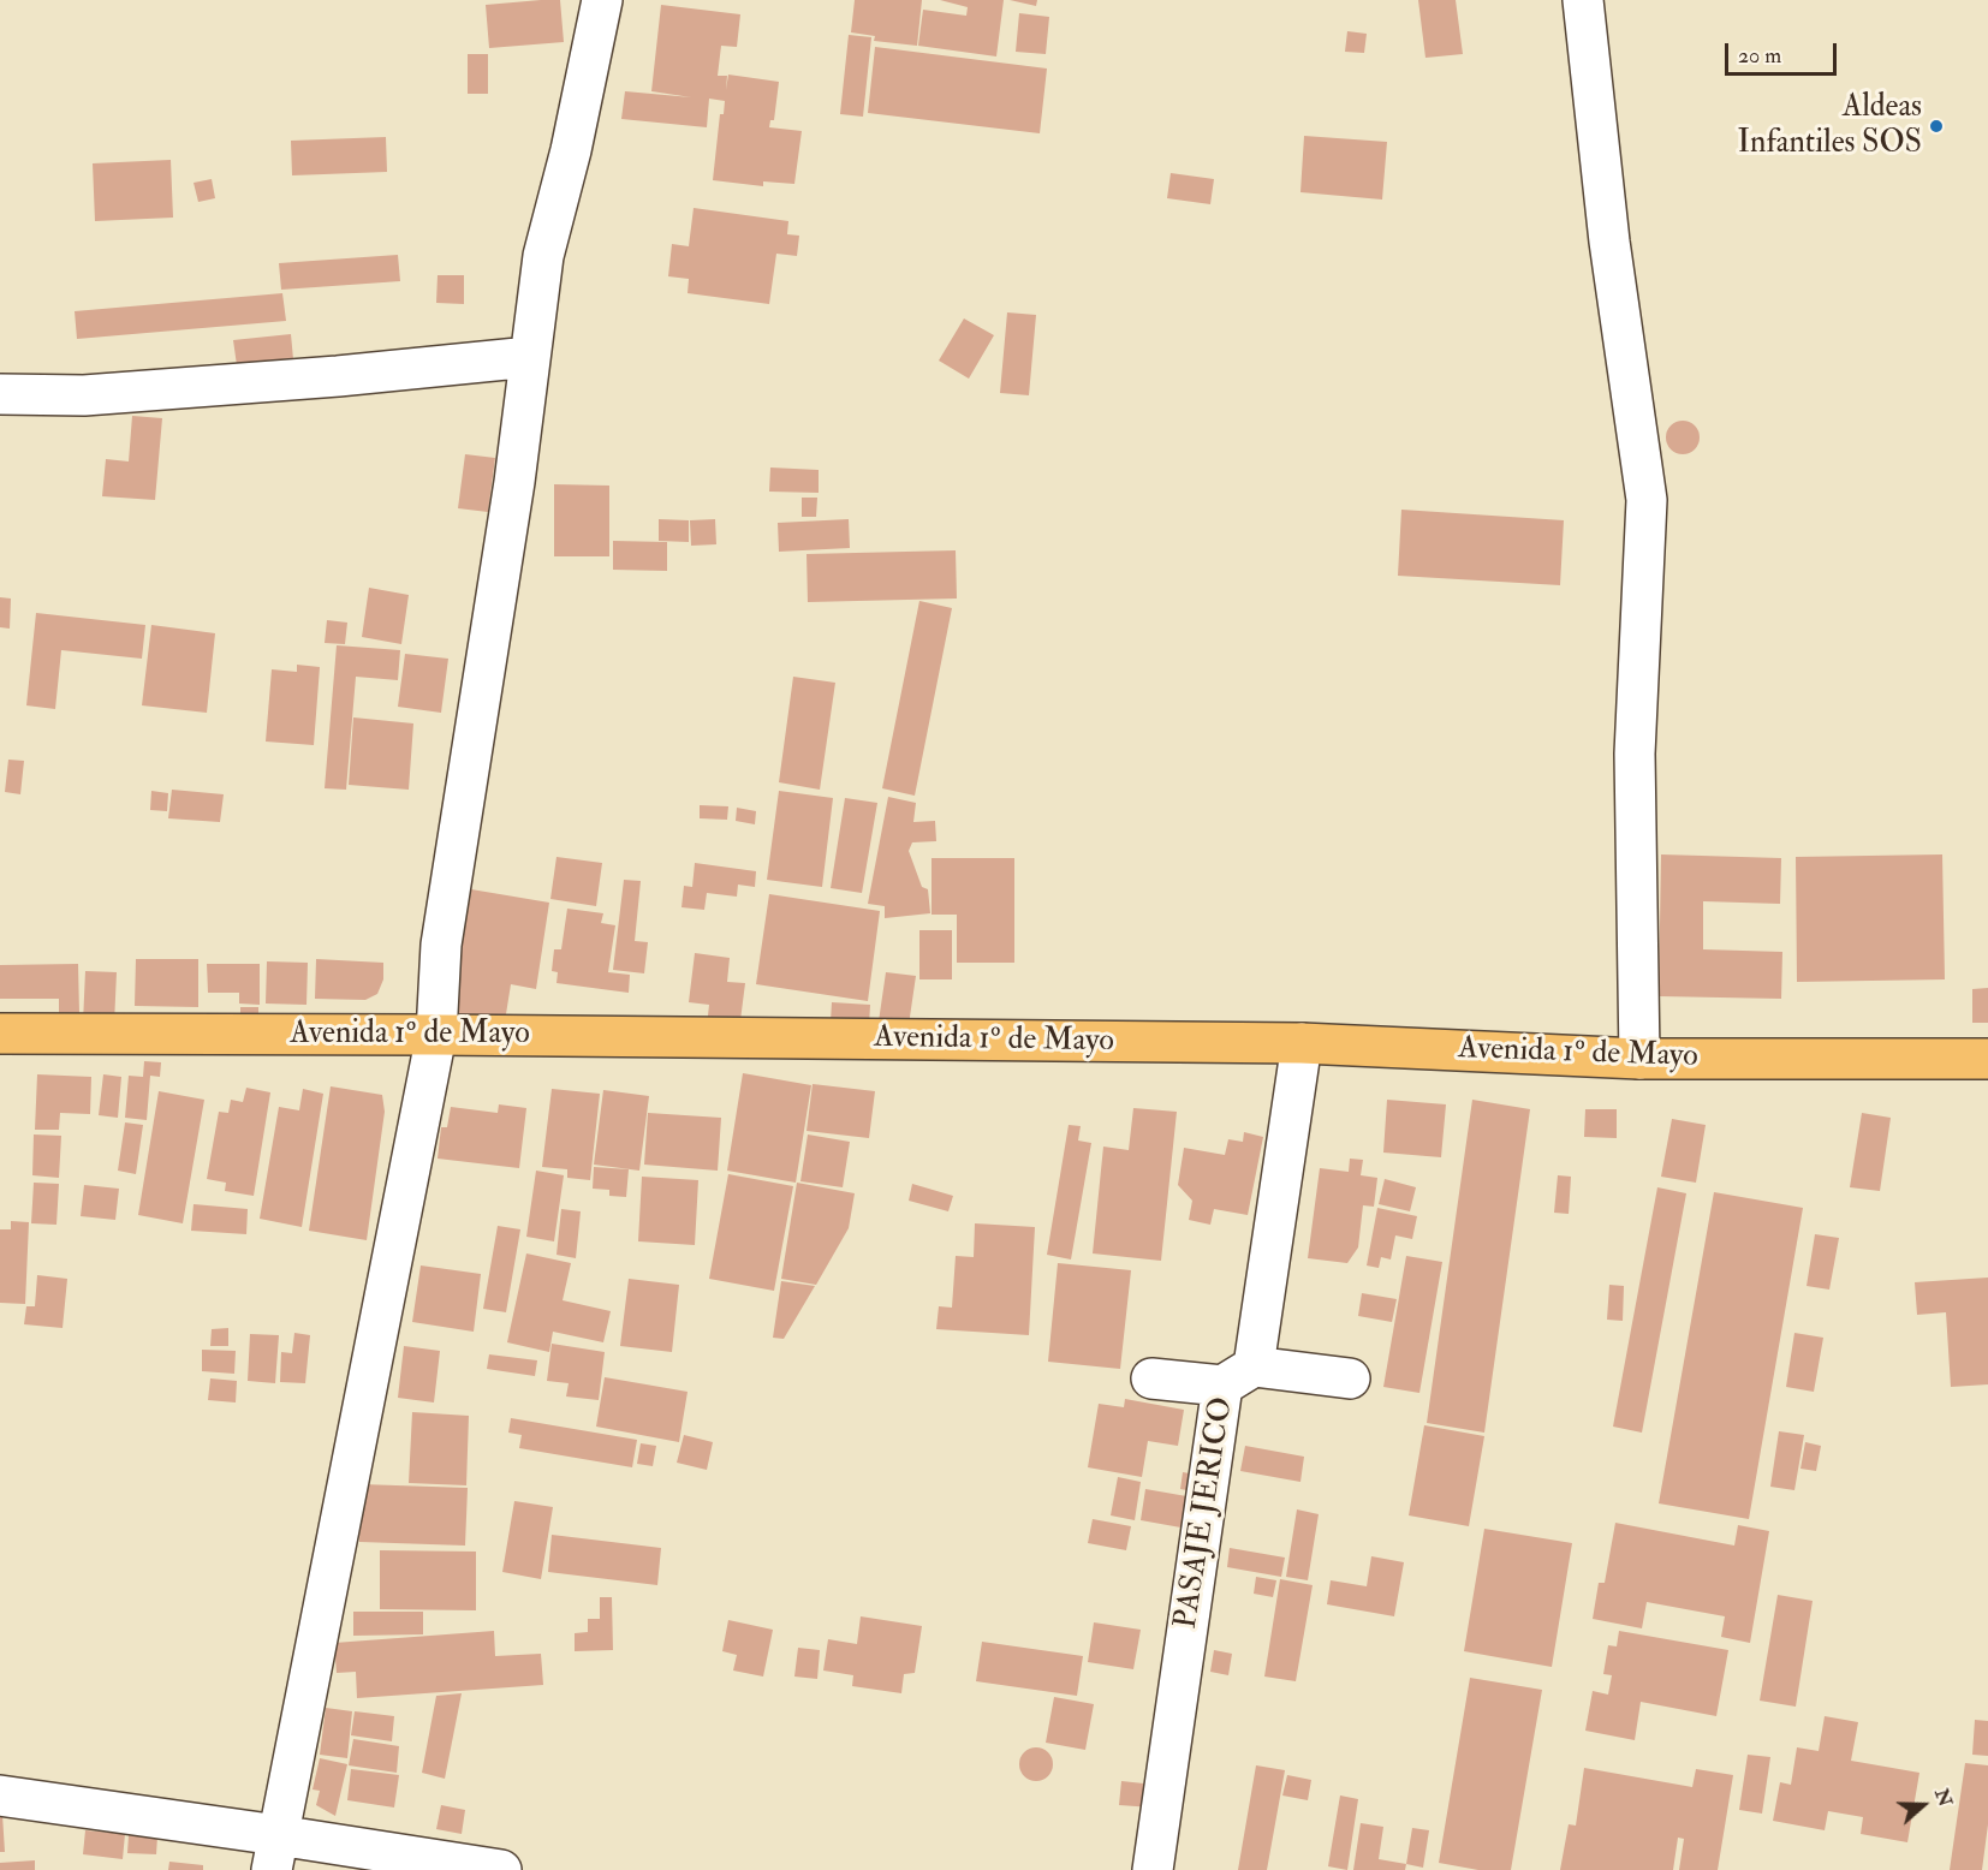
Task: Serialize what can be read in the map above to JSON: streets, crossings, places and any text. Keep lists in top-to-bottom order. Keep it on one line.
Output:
{"streets":{"main road":["Avenida 1º de Mayo"],"street":["PASAJE JERICO"]},"crossings":[["Avenida 1º de Mayo","PASAJE JERICO"]],"places":["Aldeas Infantiles SOS"],"scale_bar":"20 m","north":"right"}
